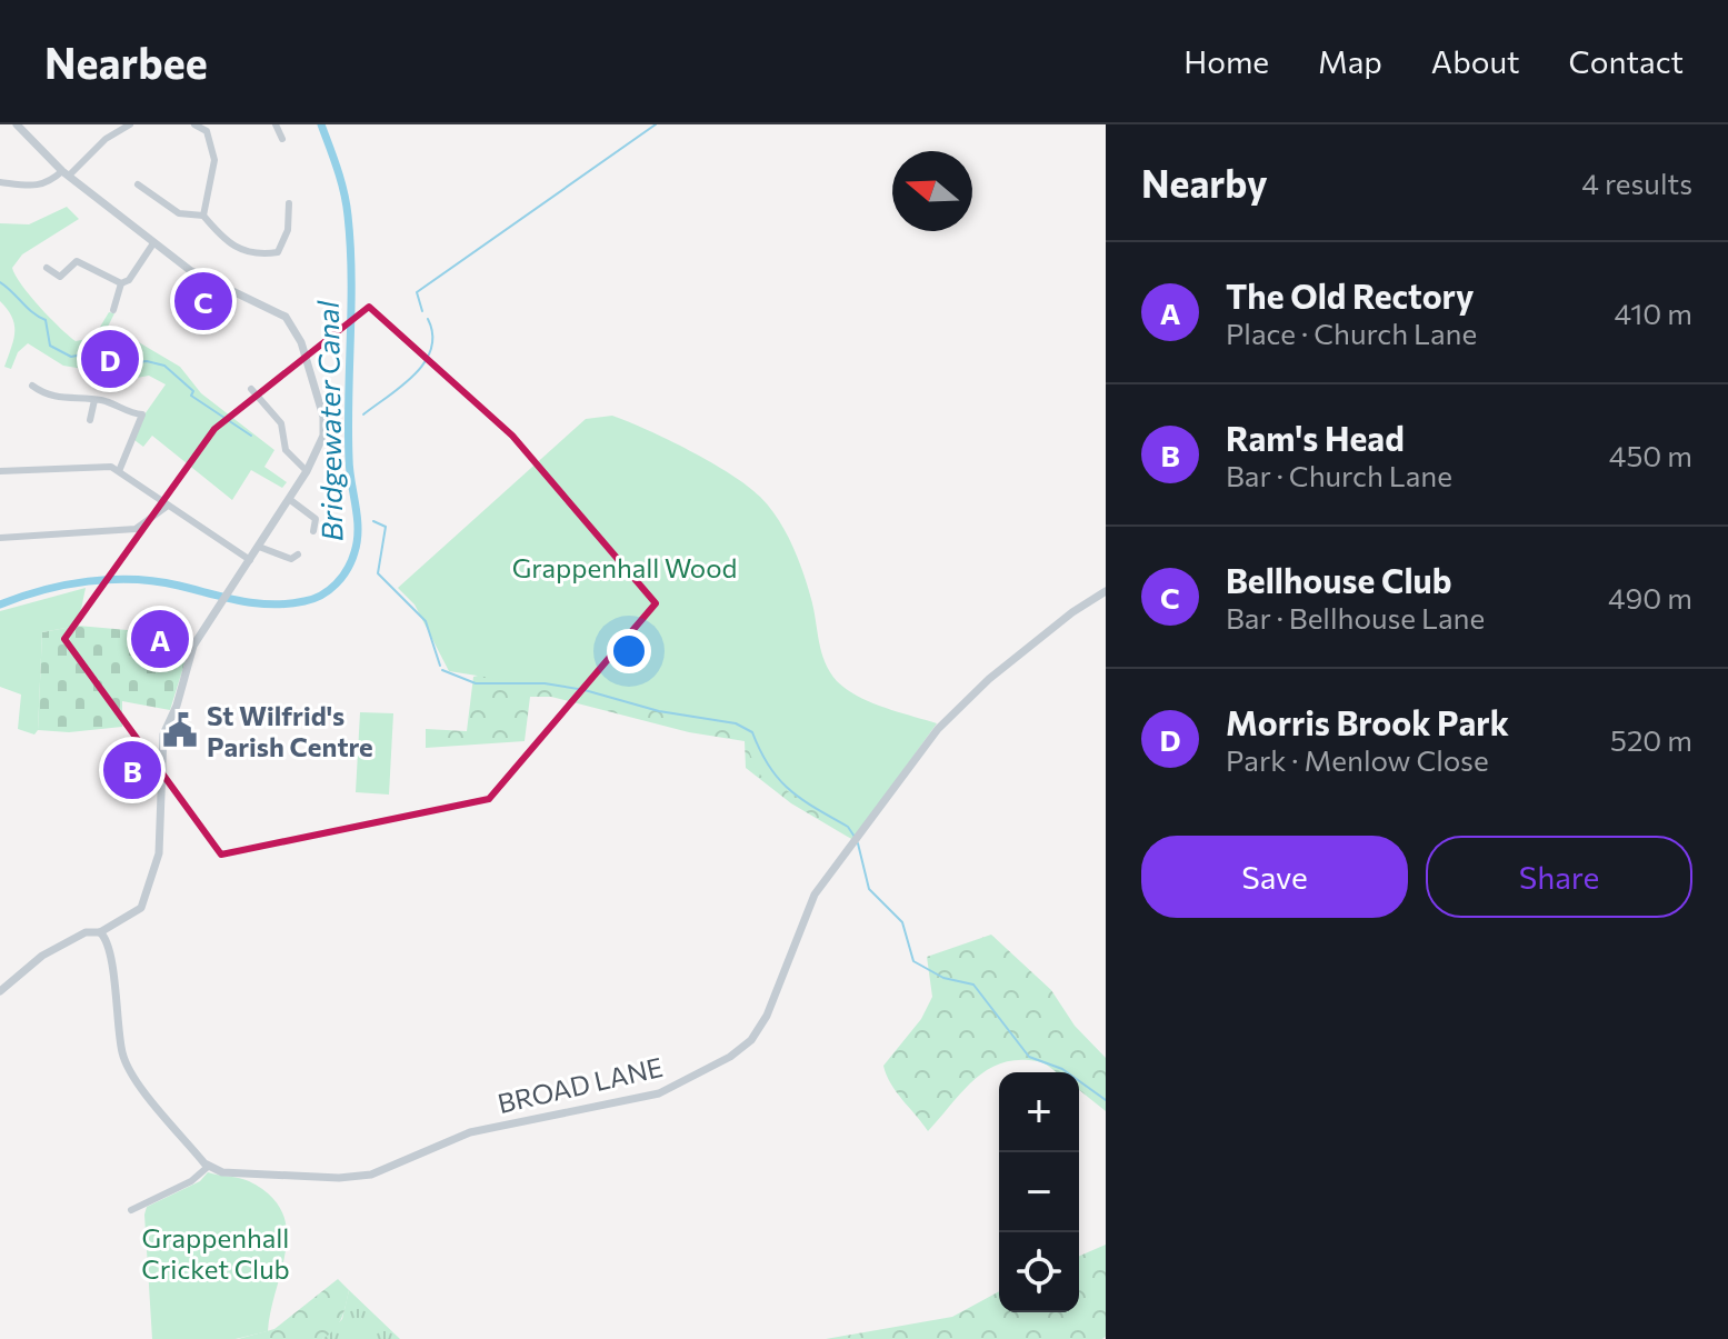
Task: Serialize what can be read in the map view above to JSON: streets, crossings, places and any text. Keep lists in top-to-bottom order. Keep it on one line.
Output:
{"streets":{"street":["BROAD LANE"]},"water":["Bridgewater Canal"],"parks":["Grappenhall Wood","Grappenhall Cricket Club"],"places":{"public building":["St Wilfrid's Parish Centre"]},"north":"left","page":{"header":"Nearbee","nav":["Home","Map","About","Contact"],"heading":["Nearby","4 results"],"list":[{"mark":"A","name":"The Old Rectory","note":"Place · Church Lane","value":"410 m"},{"mark":"B","name":"Ram's Head","note":"Bar · Church Lane","value":"450 m"},{"mark":"C","name":"Bellhouse Club","note":"Bar · Bellhouse Lane","value":"490 m"},{"mark":"D","name":"Morris Brook Park","note":"Park · Menlow Close","value":"520 m"}],"pins":["C","D","A","B"],"buttons":["Save","Share"],"map_buttons":["+","−"]}}
